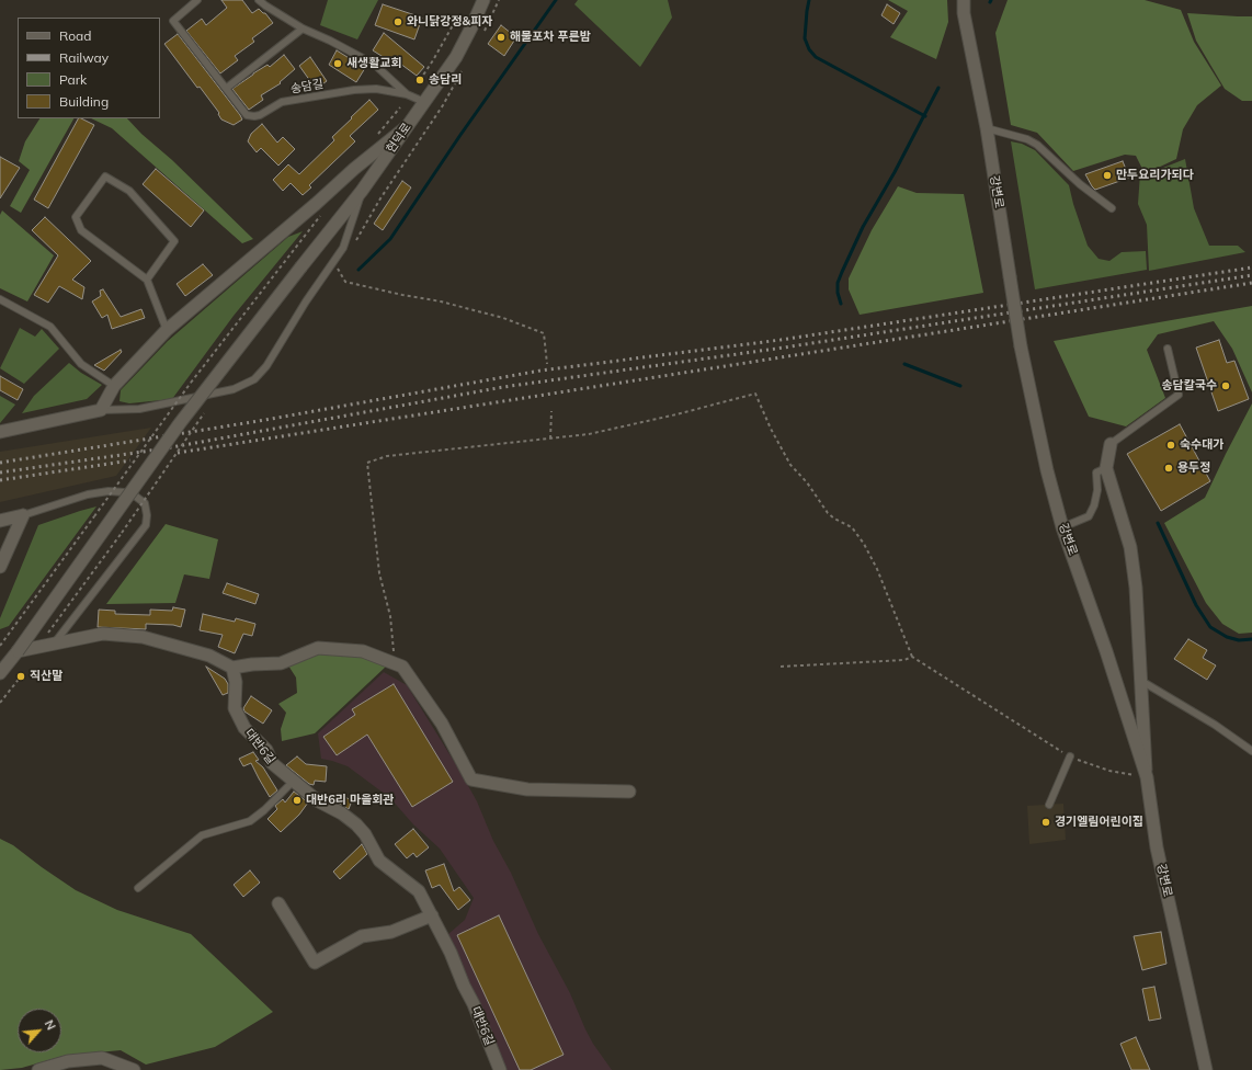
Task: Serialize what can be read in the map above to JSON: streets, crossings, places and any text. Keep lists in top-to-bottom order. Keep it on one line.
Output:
{"streets":{"street":["현덕로","강변로","대반6길"],"lane":["송담길"]},"crossings":[["송담길","현덕로"]],"places":["와니닭강정&피자","해물포차 푸른밤","새생활교회","송담리","만두요리가되다","송담칼국수","숙수대가","용두정","직산말","대반6리 마을회관","경기엘림어린이집"],"legend":["Road","Railway","Park","Building"],"north":"top right"}
